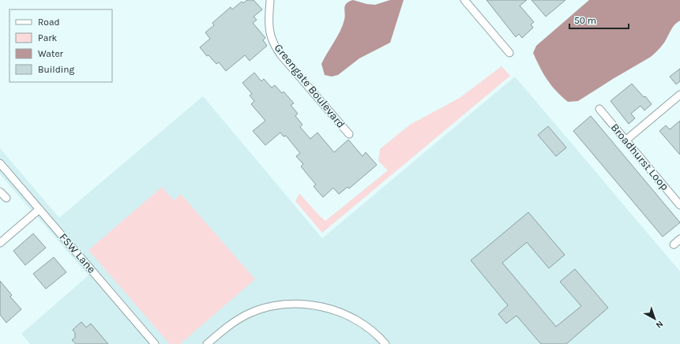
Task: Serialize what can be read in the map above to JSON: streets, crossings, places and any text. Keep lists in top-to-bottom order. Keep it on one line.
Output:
{"streets":{"street":["Greengate Boulevard","Broadhurst Loop","FSW Lane"]},"legend":["Road","Park","Water","Building"],"scale_bar":"50 m","north":"bottom right"}
